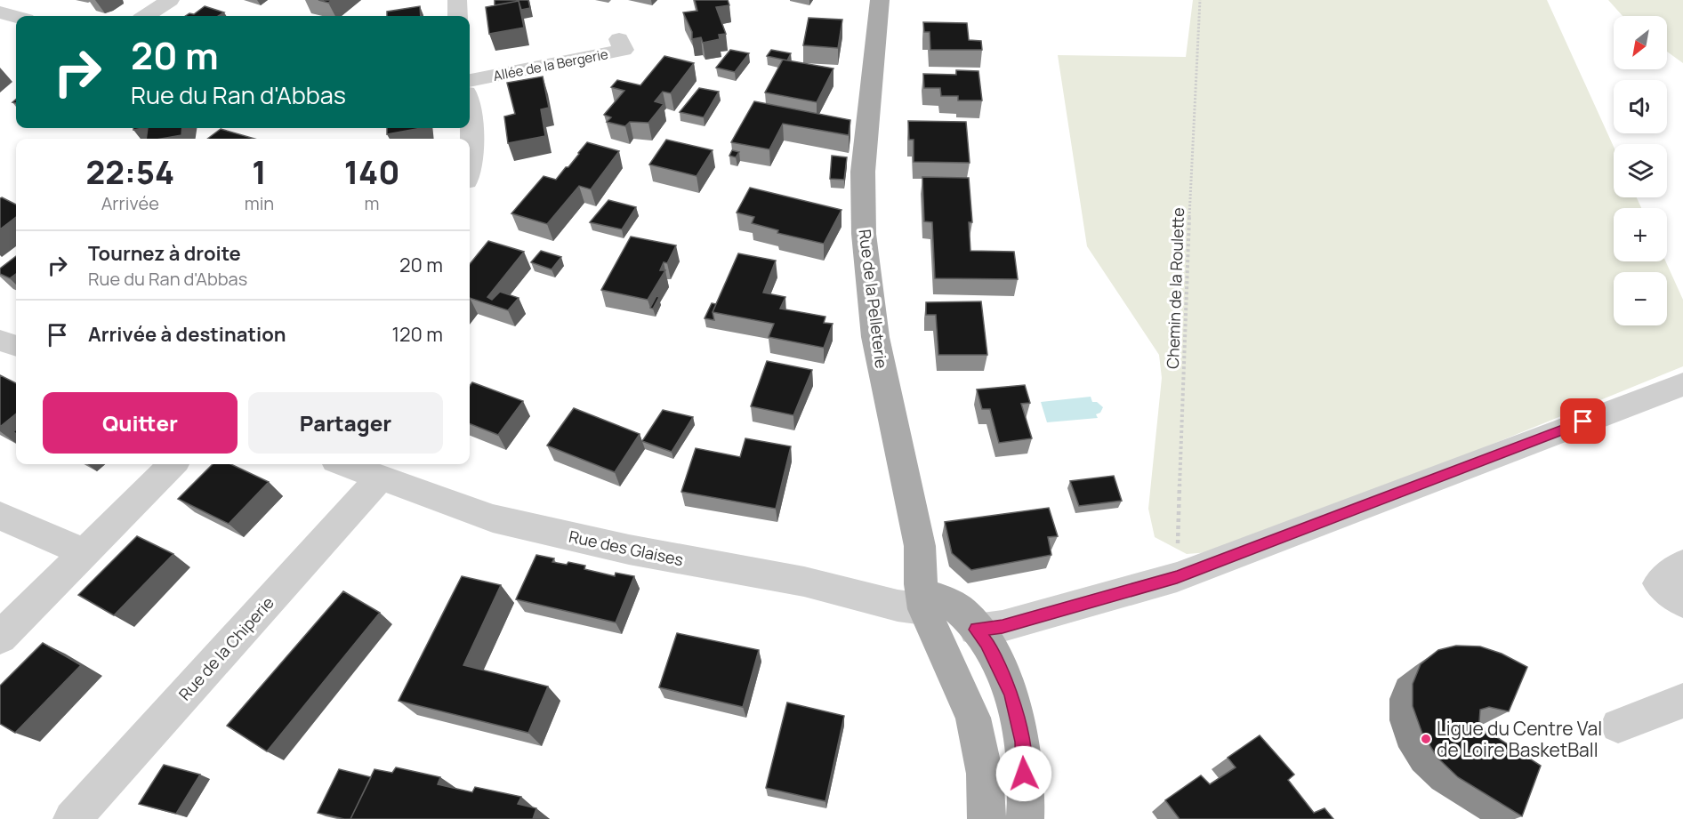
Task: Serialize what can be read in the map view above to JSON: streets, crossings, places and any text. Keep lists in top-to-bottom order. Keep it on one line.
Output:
{"streets":{"main road":["Rue de la Pelleterie"],"street":["Allée de la Bergerie","Rue des Glaises","Rue de la Chiperie"],"path":["Chemin de la Roulette"]},"crossings":[["Rue de la Pelleterie","Rue des Glaises"],["Rue des Glaises","Rue de la Chiperie"]],"places":["Ligue du Centre Val de Loire BasketBall"],"north":"bottom left","page":{"map_buttons":["+","−"],"turn":["20 m","Rue du Ran d'Abbas"],"eta":["22:54","Arrivée","1","min","140","m"],"list":[{"name":"Tournez à droite","note":"Rue du Ran d'Abbas","value":"20 m"},{"name":"Arrivée à destination","value":"120 m"}],"buttons":["Quitter","Partager"]}}
